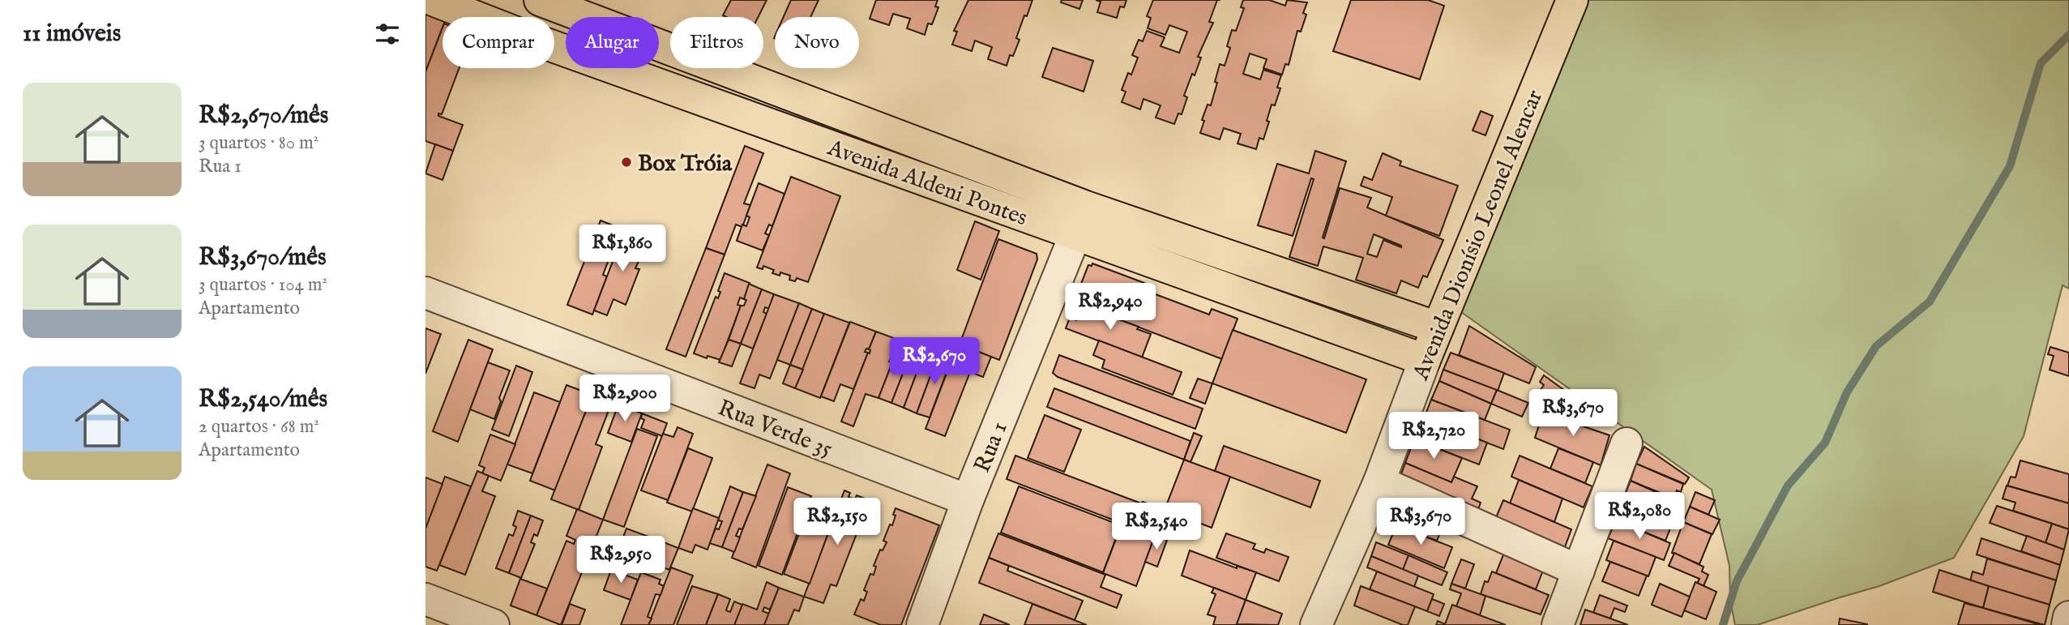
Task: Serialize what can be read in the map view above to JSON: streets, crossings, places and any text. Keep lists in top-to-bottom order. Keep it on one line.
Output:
{"streets":{"main road":["Avenida Aldeni Pontes","Avenida Dionísio Leonel Alencar"],"street":["Rua Verde 35","Rua 1"]},"crossings":[["Avenida Aldeni Pontes","Avenida Dionísio Leonel Alencar"],["Avenida Aldeni Pontes","Rua 1"],["Rua Verde 35","Rua 1"]],"places":["Box Tróia"],"page":{"heading":"11 imóveis","chip":["Comprar","Alugar","Filtros","Novo"],"list":[{"name":"R$2,670/mês","note":"3 quartos · 80 m² · Rua 1"},{"name":"R$3,670/mês","note":"3 quartos · 104 m² · Apartamento"},{"name":"R$2,540/mês","note":"2 quartos · 68 m² · Apartamento"}],"price":["R$1,860","R$2,940","R$2,670","R$2,900","R$3,670","R$2,720","R$2,080","R$2,150","R$3,670","R$2,540","R$2,950"]}}
